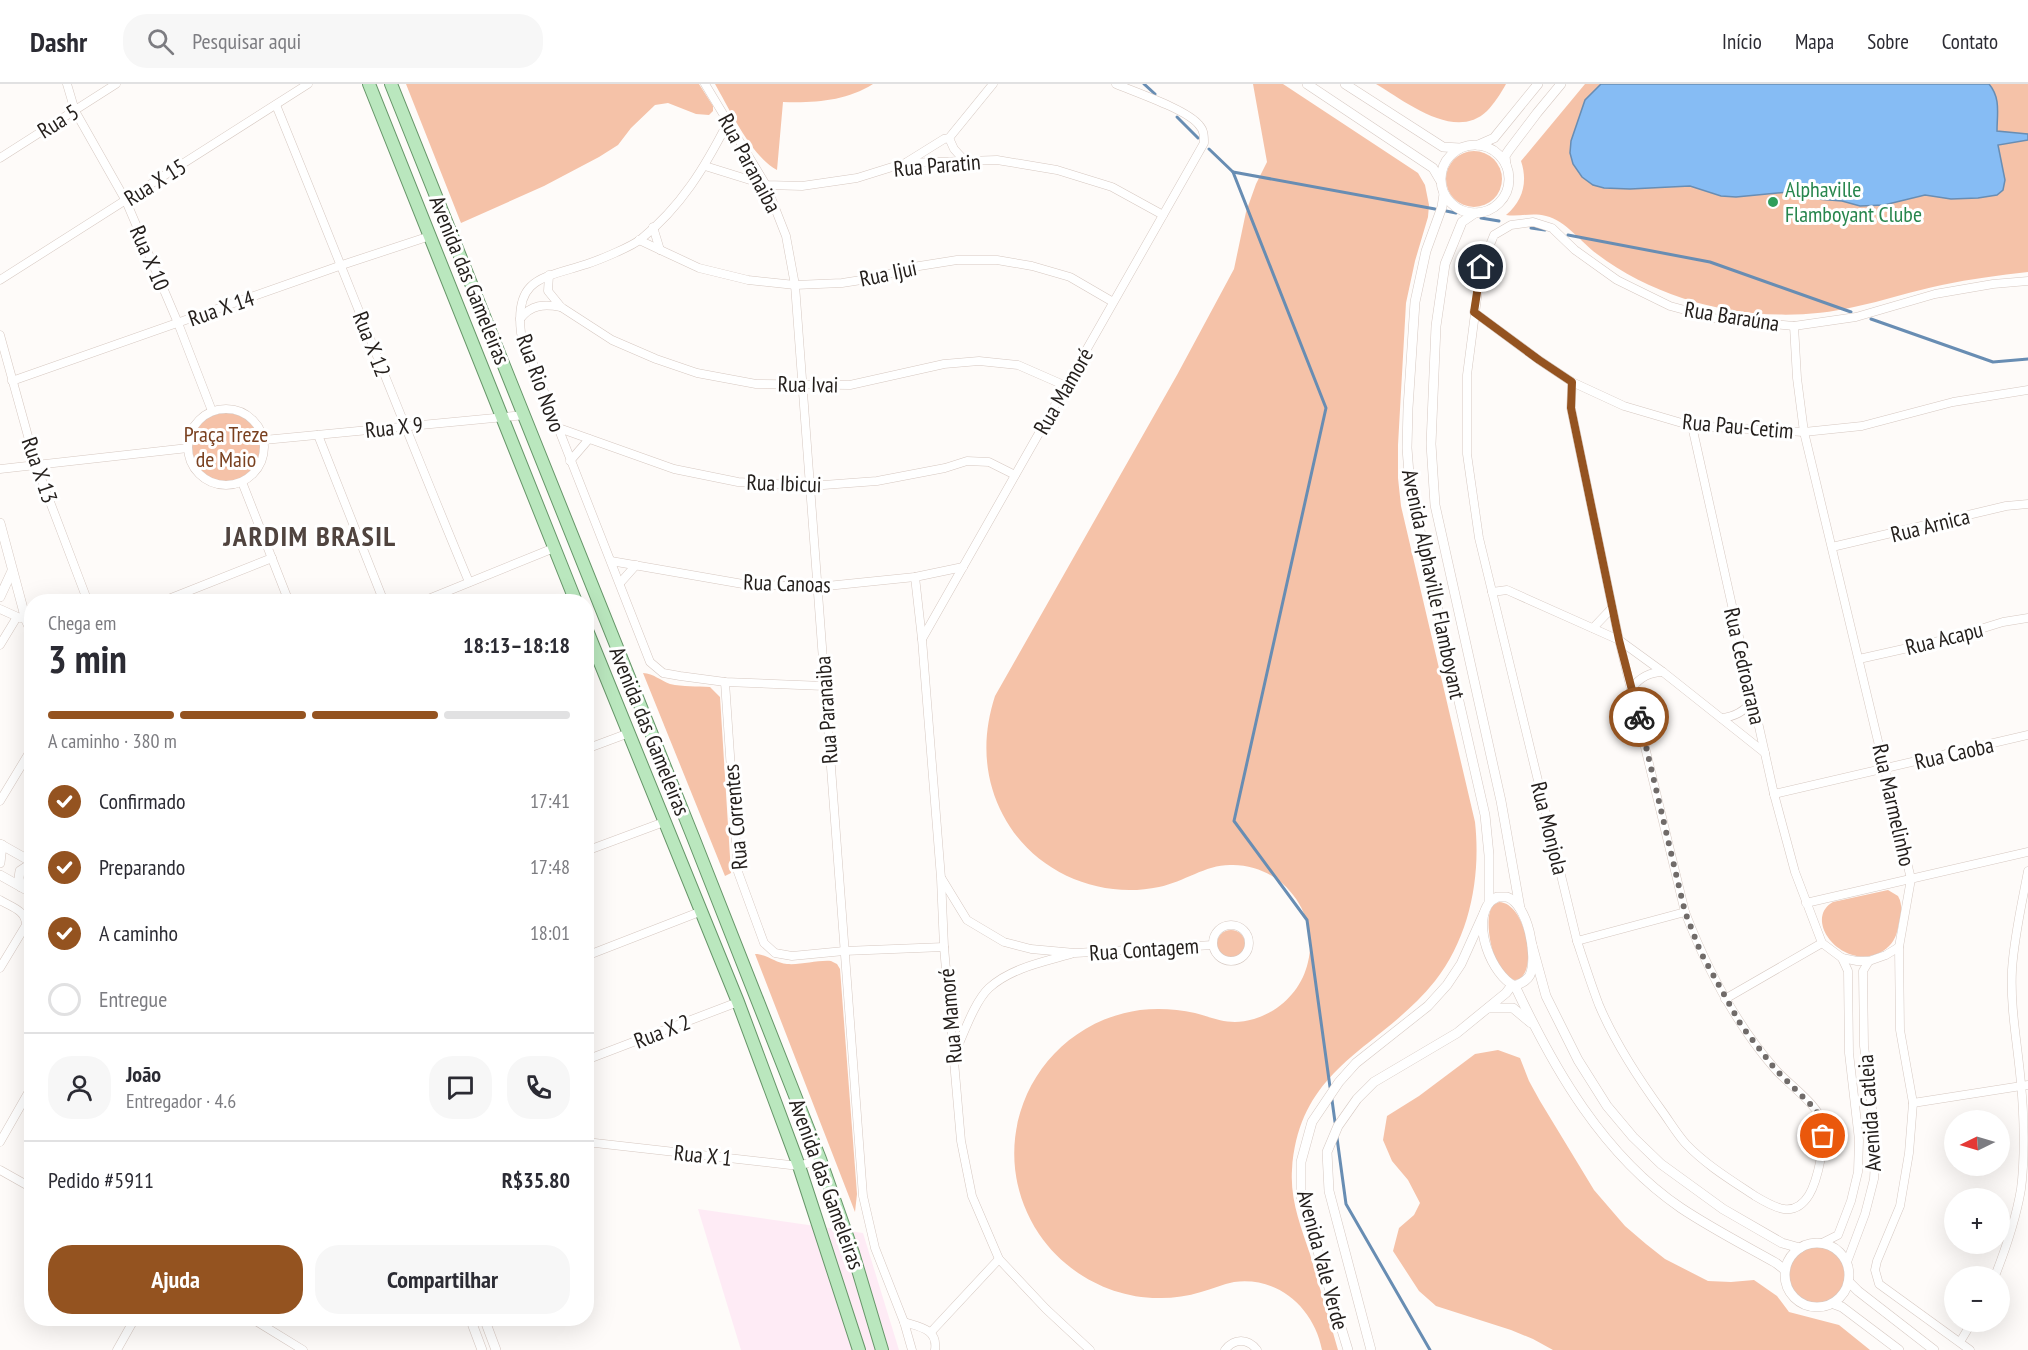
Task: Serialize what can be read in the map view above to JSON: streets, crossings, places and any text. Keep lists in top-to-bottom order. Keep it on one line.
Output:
{"streets":{"main road":["Avenida das Gameleiras"],"street":["Rua 5","Rua Paranaiba","Rua Paratin","Rua X 15","Rua X 10","Rua Ijui","Rua X 14","Rua Baraúna","Rua X 12","Rua Rio Novo","Rua Ivai","Rua Mamoré","Rua Pau-Cetim","Rua X 9","Rua X 13","Rua Ibicui","Rua Arnica","Rua Canoas","Avenida Alphaville Flamboyant","Rua Acapu","Rua Cedroarana","Rua Caoba","Rua Marmelinho","Rua Correntes","Rua Monjola","Rua Contagem","Rua X 2","Avenida Catleia","Rua X 1","Avenida Vale Verde"]},"crossings":[["Rua 5","Rua X 10"],["Rua Paranaiba","Rua Paratin"],["Rua Paranaiba","Rua Ijui"],["Rua Paranaiba","Rua Rio Novo"],["Rua Paranaiba","Rua Ivai"],["Rua Paranaiba","Rua Ibicui"],["Rua Paranaiba","Rua Canoas"],["Rua Paranaiba","Rua Correntes"],["Rua Paratin","Rua Rio Novo"],["Rua Paratin","Rua Mamoré"],["Rua X 15","Rua X 10"],["Rua X 15","Rua X 12"],["Rua X 10","Rua X 14"],["Rua X 10","Rua X 9"],["Rua Ijui","Rua Rio Novo"],["Rua Ijui","Rua Mamoré"],["Avenida das Gameleiras","Rua X 14"],["Avenida das Gameleiras","Rua X 9"],["Avenida das Gameleiras","Rua X 2"],["Avenida das Gameleiras","Rua X 1"],["Rua X 14","Rua X 12"],["Rua X 14","Rua X 13"],["Rua Baraúna","Rua Marmelinho"],["Rua Baraúna","Rua Monjola"],["Rua X 12","Rua X 9"],["Rua Rio Novo","Rua Ibicui"],["Rua Rio Novo","Rua Canoas"],["Rua Rio Novo","Rua Correntes"],["Rua Ivai","Rua Mamoré"],["Rua Mamoré","Rua Ibicui"],["Rua Mamoré","Rua Canoas"],["Rua Mamoré","Rua Correntes"],["Rua Mamoré","Rua Contagem"],["Rua Pau-Cetim","Rua Cedroarana"],["Rua Pau-Cetim","Rua Marmelinho"],["Rua Pau-Cetim","Rua Monjola"],["Rua Arnica","Rua Marmelinho"],["Avenida Alphaville Flamboyant","Avenida Vale Verde"],["Rua Acapu","Rua Marmelinho"],["Rua Cedroarana","Rua Caoba"],["Rua Caoba","Rua Marmelinho"]],"districts":["JARDIM BRASIL"],"parks":["Praça Treze de Maio"],"places":["Alphaville Flamboyant Clube"],"north":"left","page":{"header":"Dashr","search":"Pesquisar aqui","nav":["Início","Mapa","Sobre","Contato"],"heading":["3 min","Chega em","18:13–18:18"],"panel":["João","Entregador · 4.6","Pedido #5911","R$35.80"],"bar":"A caminho · 380 m","list":[["Confirmado","17:41"],["Preparando","17:48"],["A caminho","18:01"],"Entregue"],"map_buttons":["+","−"],"buttons":["Ajuda","Compartilhar"]}}
